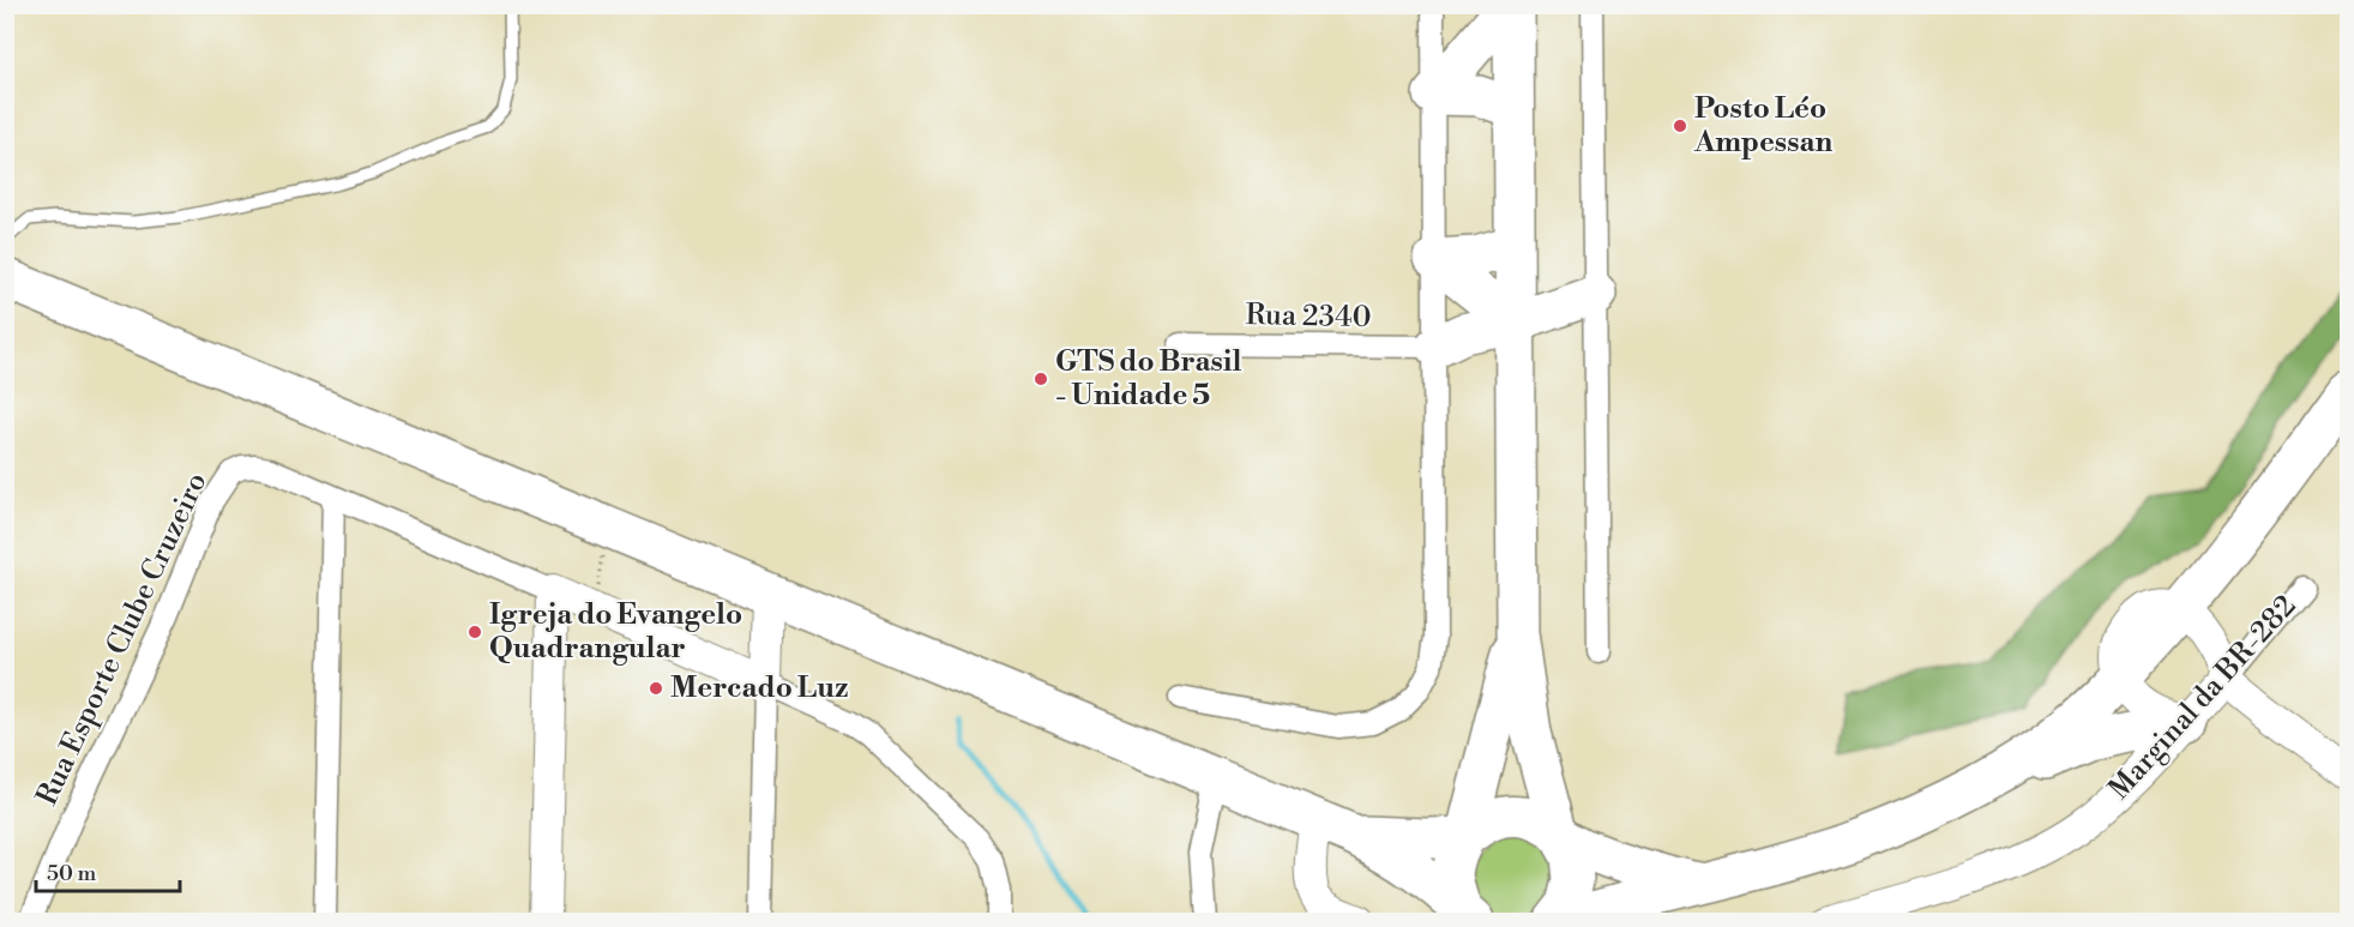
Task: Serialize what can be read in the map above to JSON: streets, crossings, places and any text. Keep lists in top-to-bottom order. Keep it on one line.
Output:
{"streets":{"street":["Rua 2340","Rua Esporte Clube Cruzeiro","Marginal da BR-282"]},"places":["Posto Léo Ampessan","GTS do Brasil - Unidade 5","Igreja do Evangelo Quadrangular","Mercado Luz"],"scale_bar":"50 m"}
